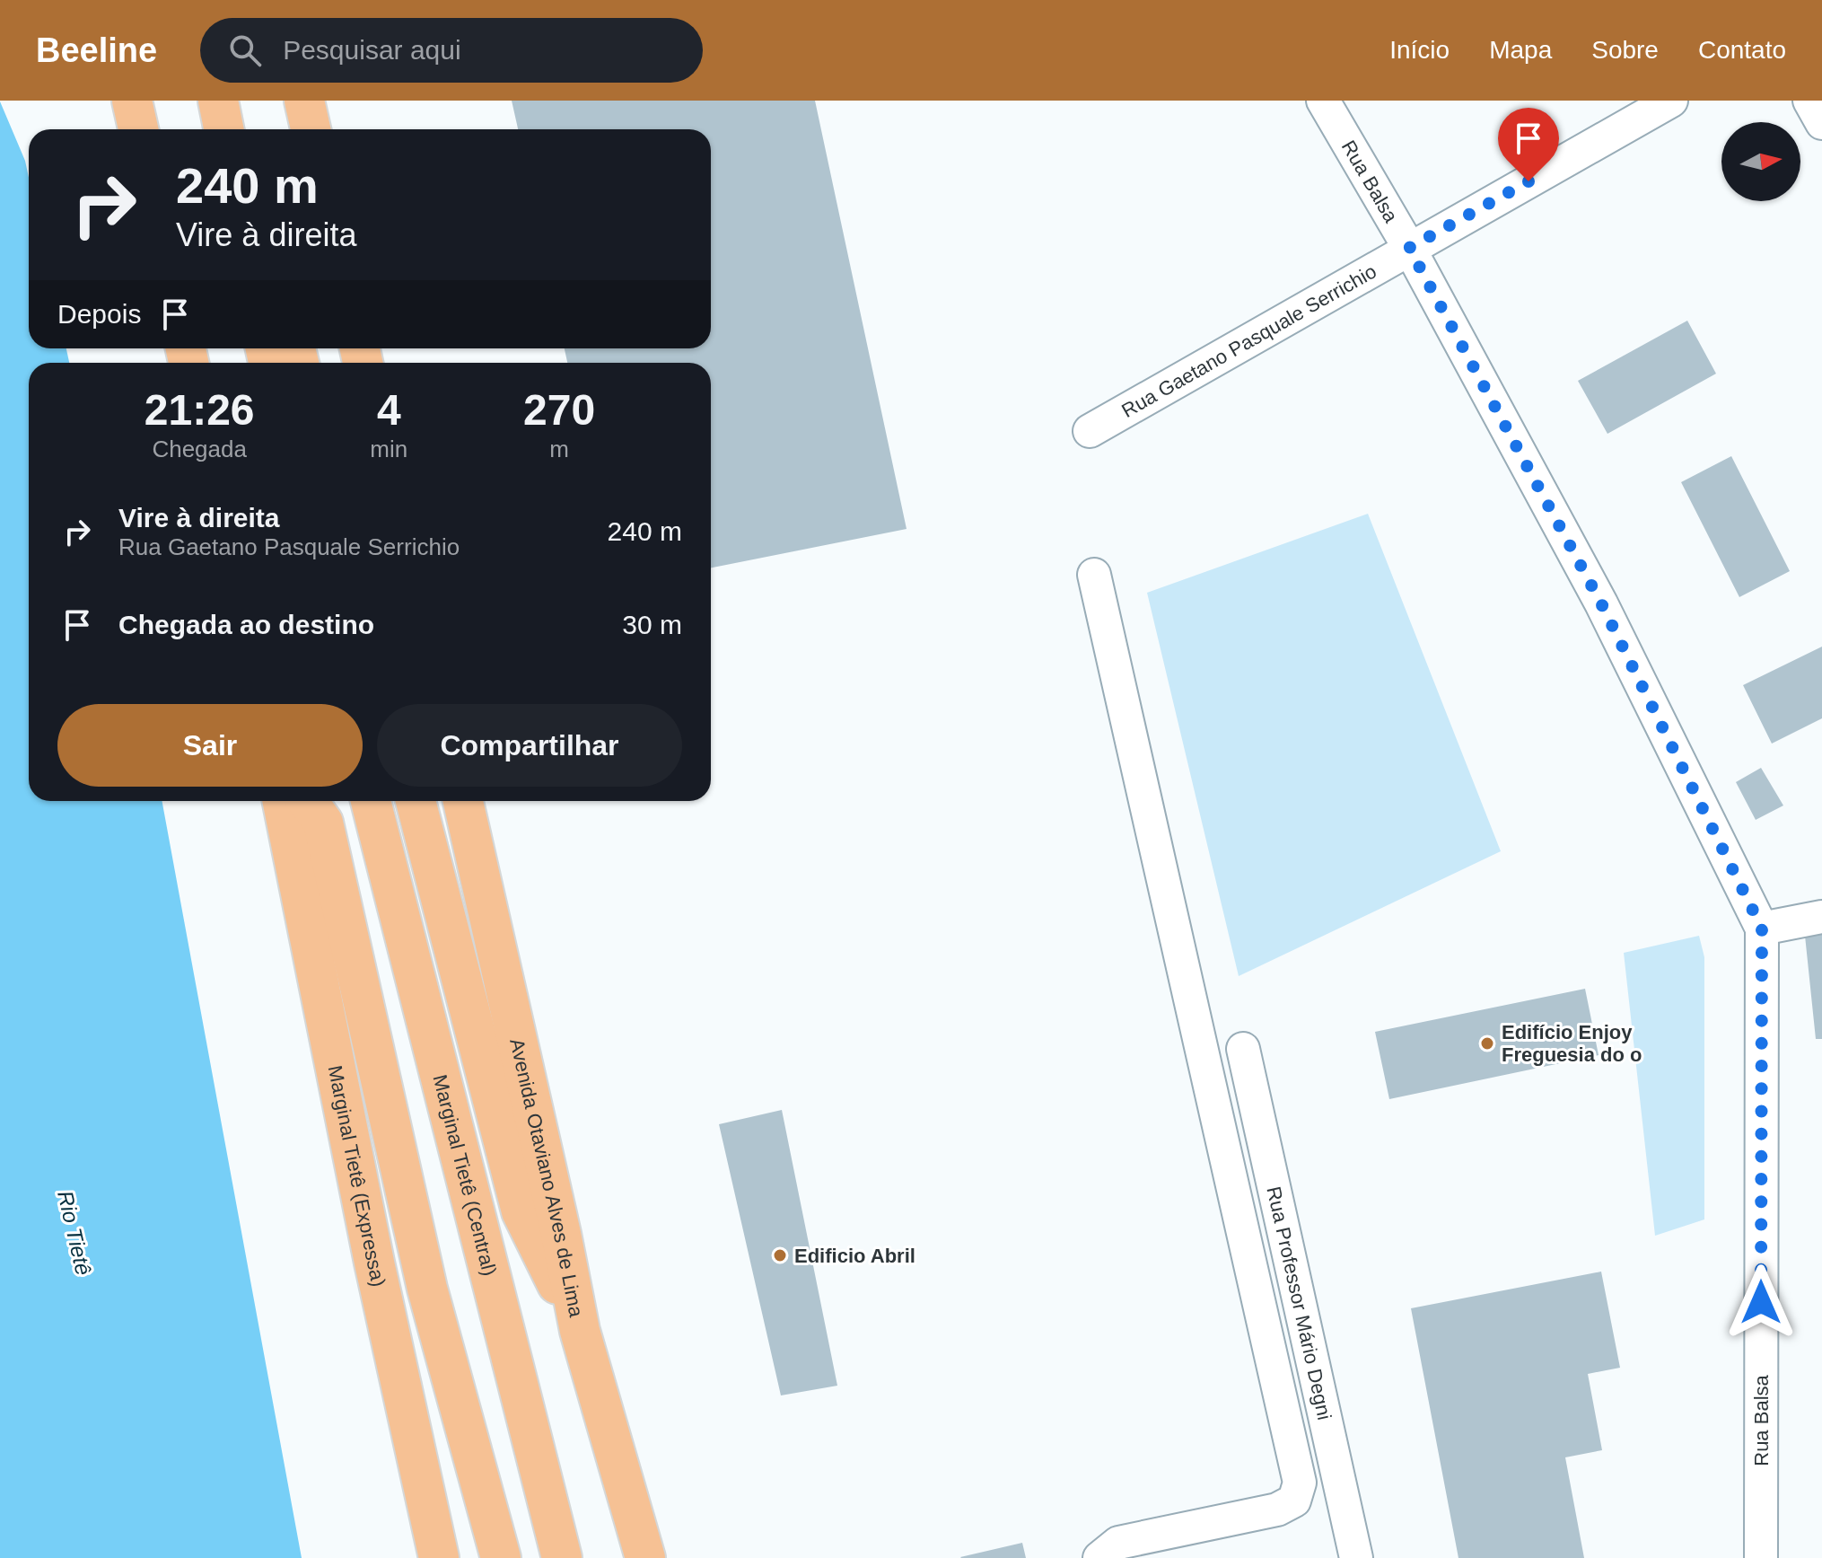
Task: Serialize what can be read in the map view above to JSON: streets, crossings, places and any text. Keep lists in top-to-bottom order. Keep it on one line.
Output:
{"streets":{"highway":["Marginal Tietê (Expressa)","Marginal Tietê (Central)","Avenida Otaviano Alves de Lima"],"street":["Rua Balsa","Rua Gaetano Pasquale Serrichio","Rua Professor Mário Degni"]},"crossings":[["Rua Balsa","Rua Gaetano Pasquale Serrichio"]],"water":["Rio Tietê"],"places":["Edifício Enjoy Freguesia do o","Edificio Abril"],"north":"right","page":{"header":"Beeline","search":"Pesquisar aqui","nav":["Início","Mapa","Sobre","Contato"],"turn":["240 m","Vire à direita"],"then":"Depois","eta":["21:26","Chegada","4","min","270","m"],"list":[{"name":"Vire à direita","note":"Rua Gaetano Pasquale Serrichio","value":"240 m"},{"name":"Chegada ao destino","value":"30 m"}],"buttons":["Sair","Compartilhar"]}}
